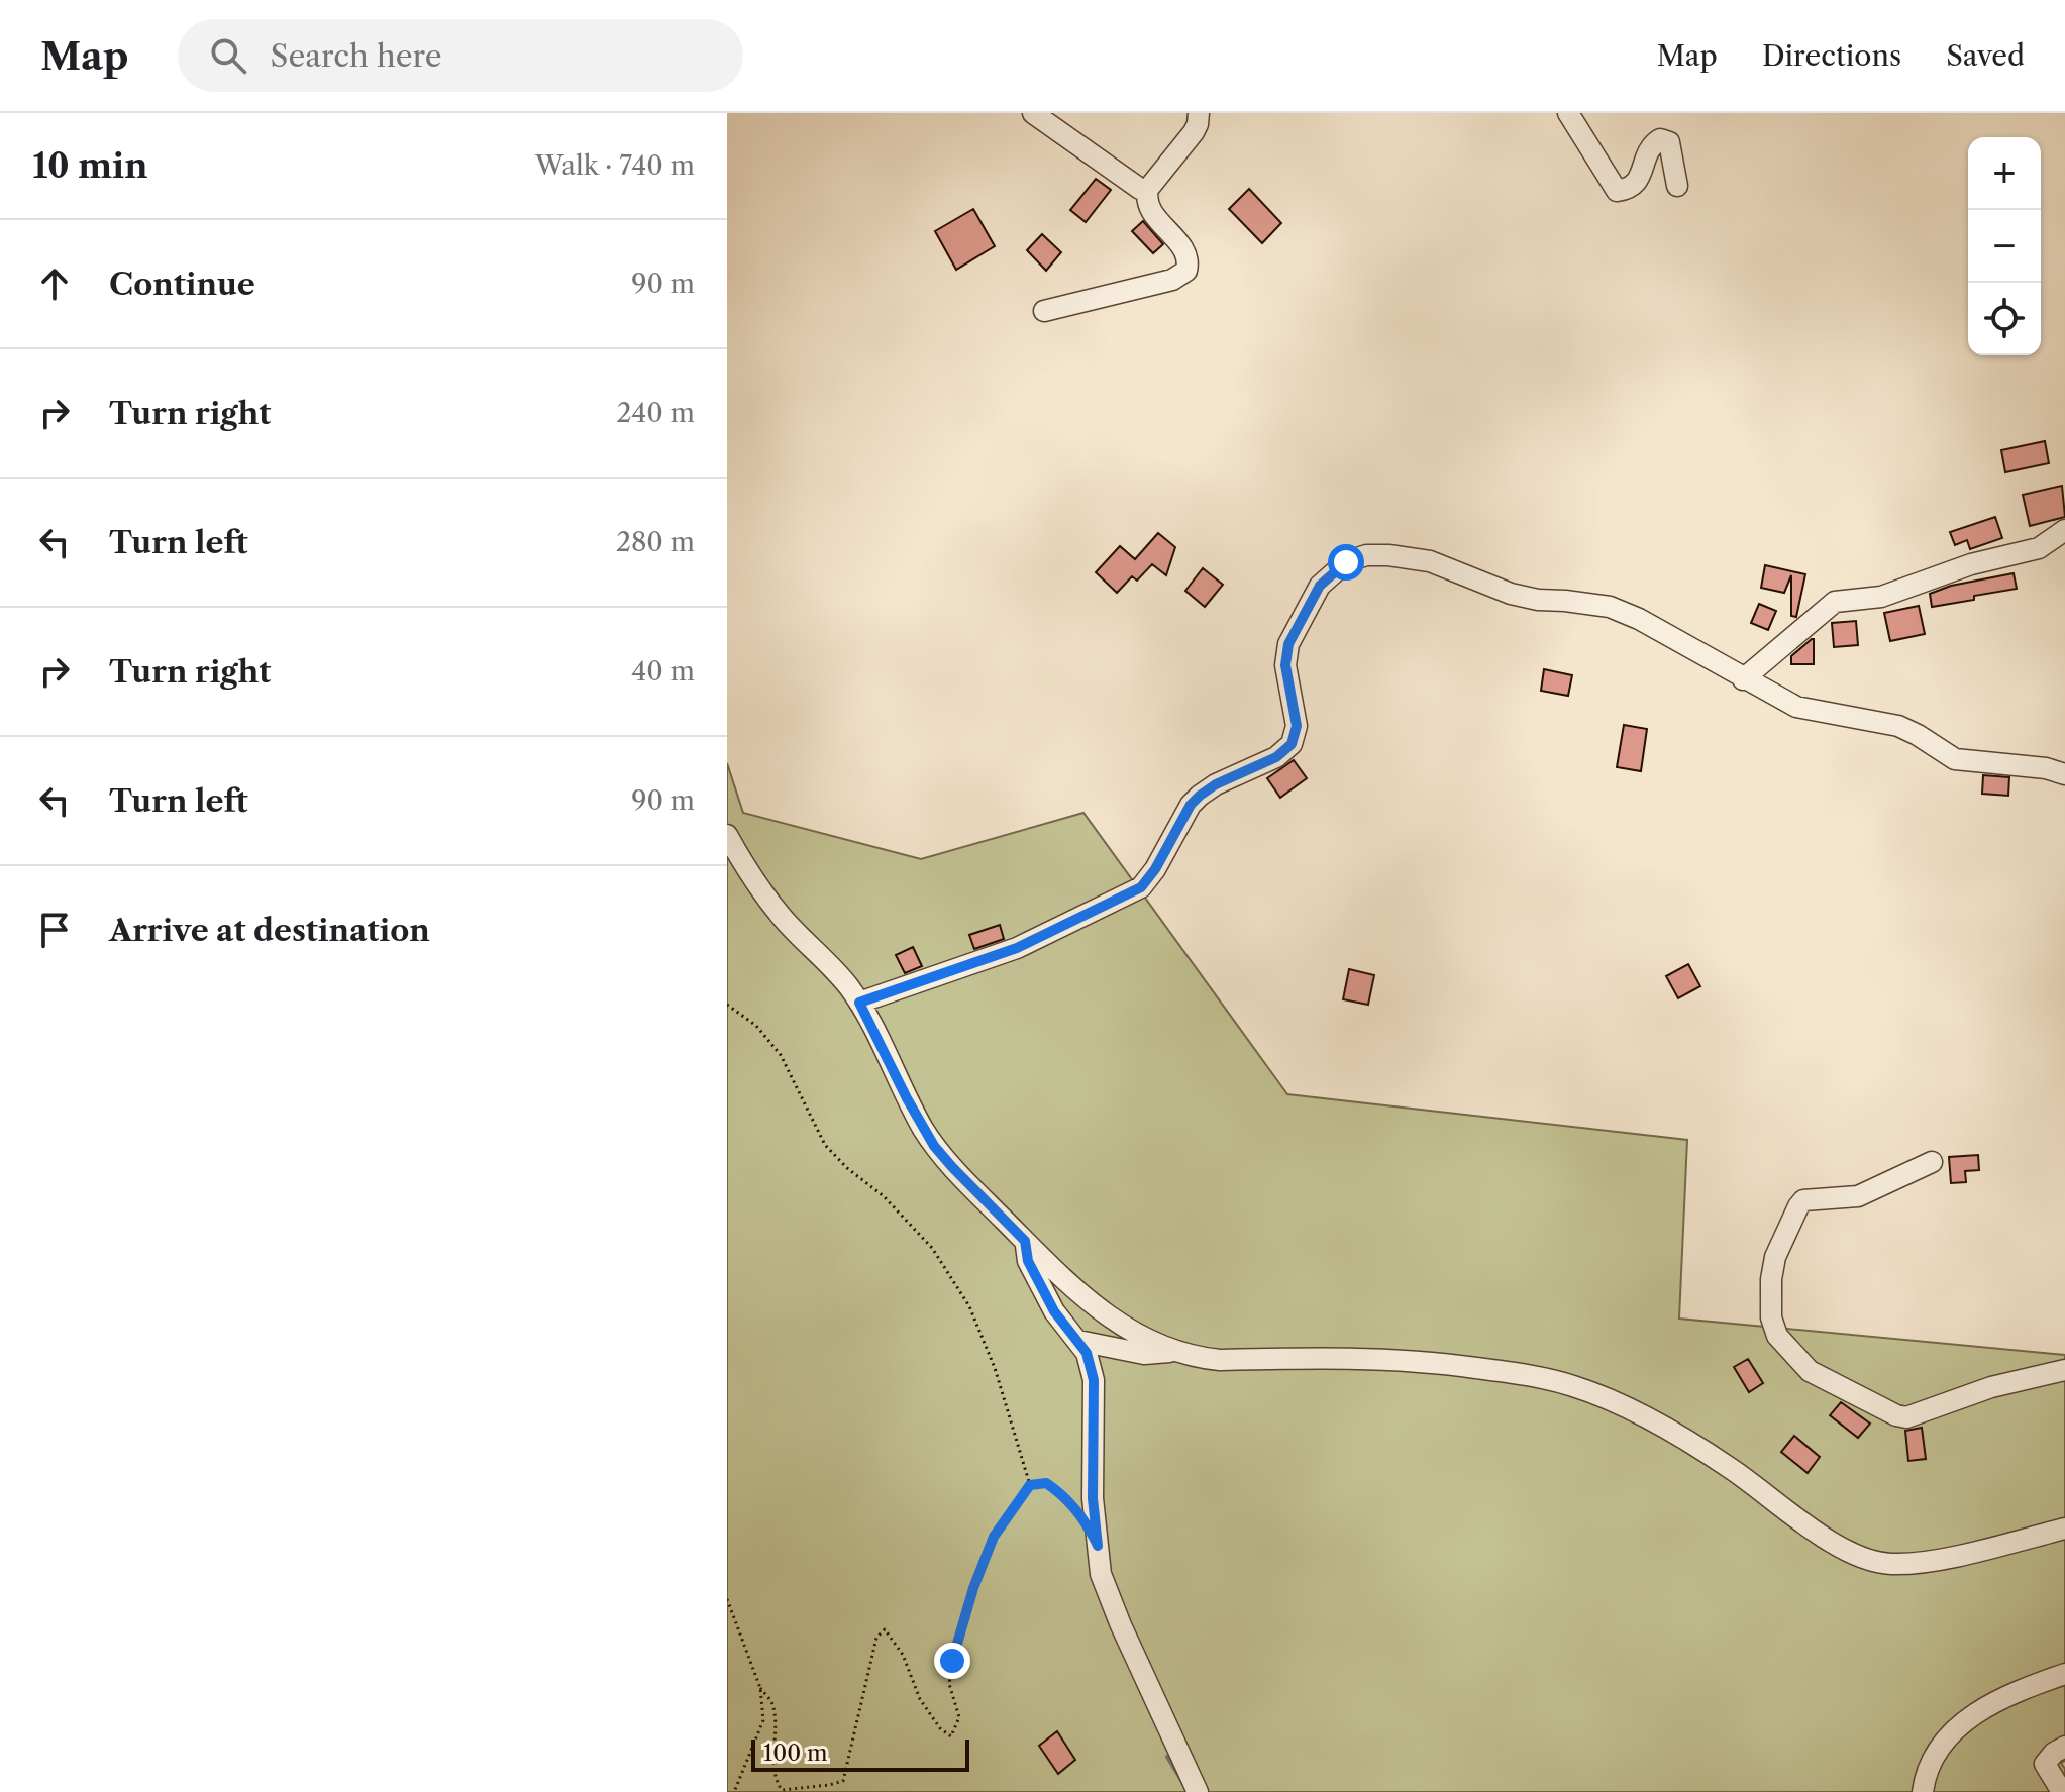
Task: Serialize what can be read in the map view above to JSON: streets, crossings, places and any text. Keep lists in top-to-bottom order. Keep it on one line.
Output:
{"scale_bar":"100 m","page":{"header":"Map","search":"Search here","nav":["Map","Directions","Saved"],"heading":["10 min","Walk · 740 m"],"map_buttons":["+","−"],"list":[["Continue","90 m"],["Turn right","240 m"],["Turn left","280 m"],["Turn right","40 m"],["Turn left","90 m"],"Arrive at destination"],"scale":"100 m"}}
